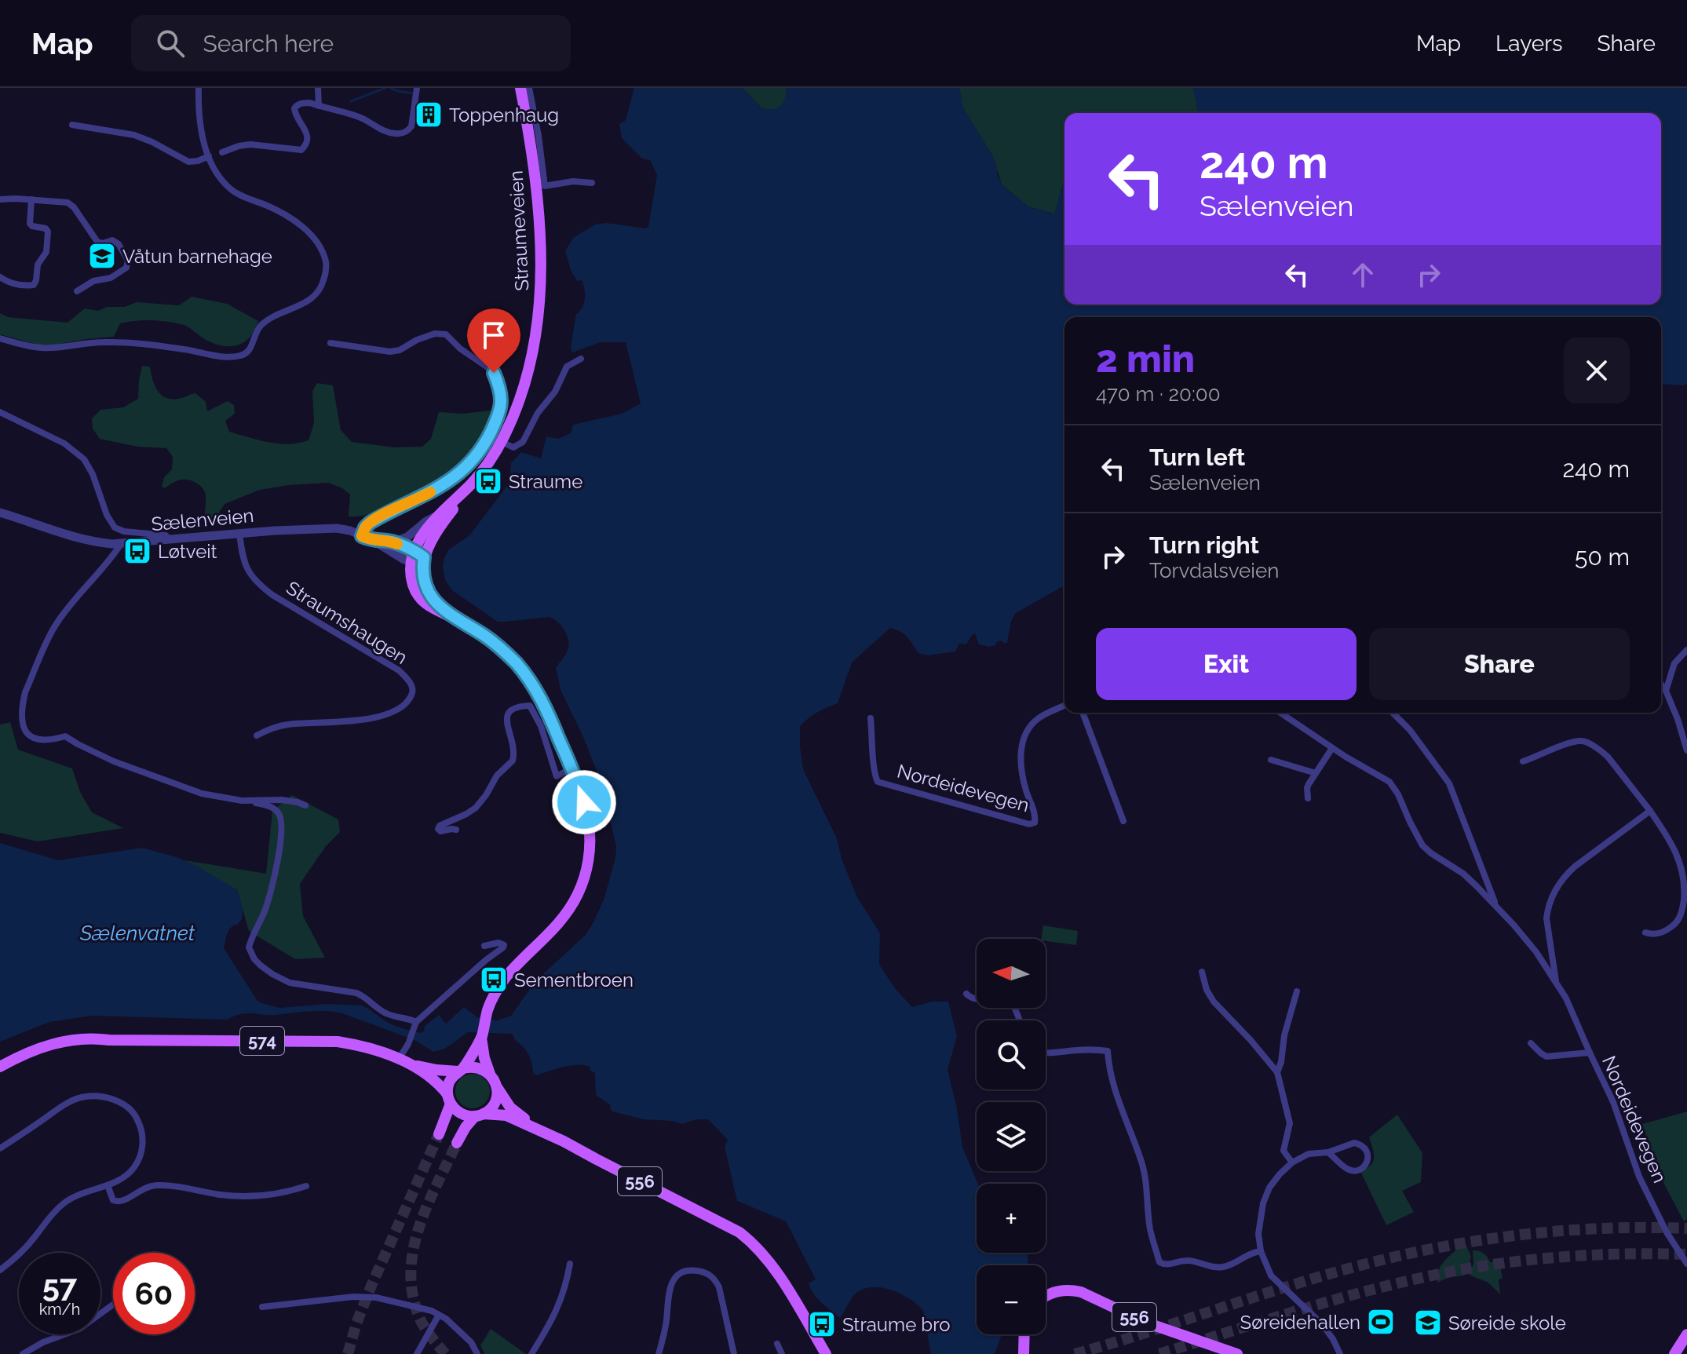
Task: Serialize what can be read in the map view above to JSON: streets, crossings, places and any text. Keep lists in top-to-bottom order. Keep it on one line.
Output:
{"streets":{"main road":["Straumeveien","574","556"],"street":["Sælenveien","Straumshaugen","Nordeidevegen"]},"crossings":[["Straumeveien","Sælenveien"],["Straumeveien","556"],["Sælenveien","Straumshaugen"],["Sælenveien","556"],["574","556"]],"water":["Sælenvatnet"],"places":{"building":["Toppenhaug"],"school or university":["Våtun barnehage","Søreide skole"],"bus stop":["Straume","Løtveit","Sementbroen","Straume bro"],"sports":["Søreidehallen"]},"north":"left","page":{"header":"Map","search":"Search here","nav":["Map","Layers","Share"],"turn":["240 m","Sælenveien"],"heading":["2 min","470 m · 20:00"],"list":[{"name":"Turn left","note":"Sælenveien","value":"240 m"},{"name":"Turn right","note":"Torvdalsveien","value":"50 m"}],"buttons":["Exit","Share"],"map_buttons":["+","−"],"speed":"57 km/h","limit":"60"}}
